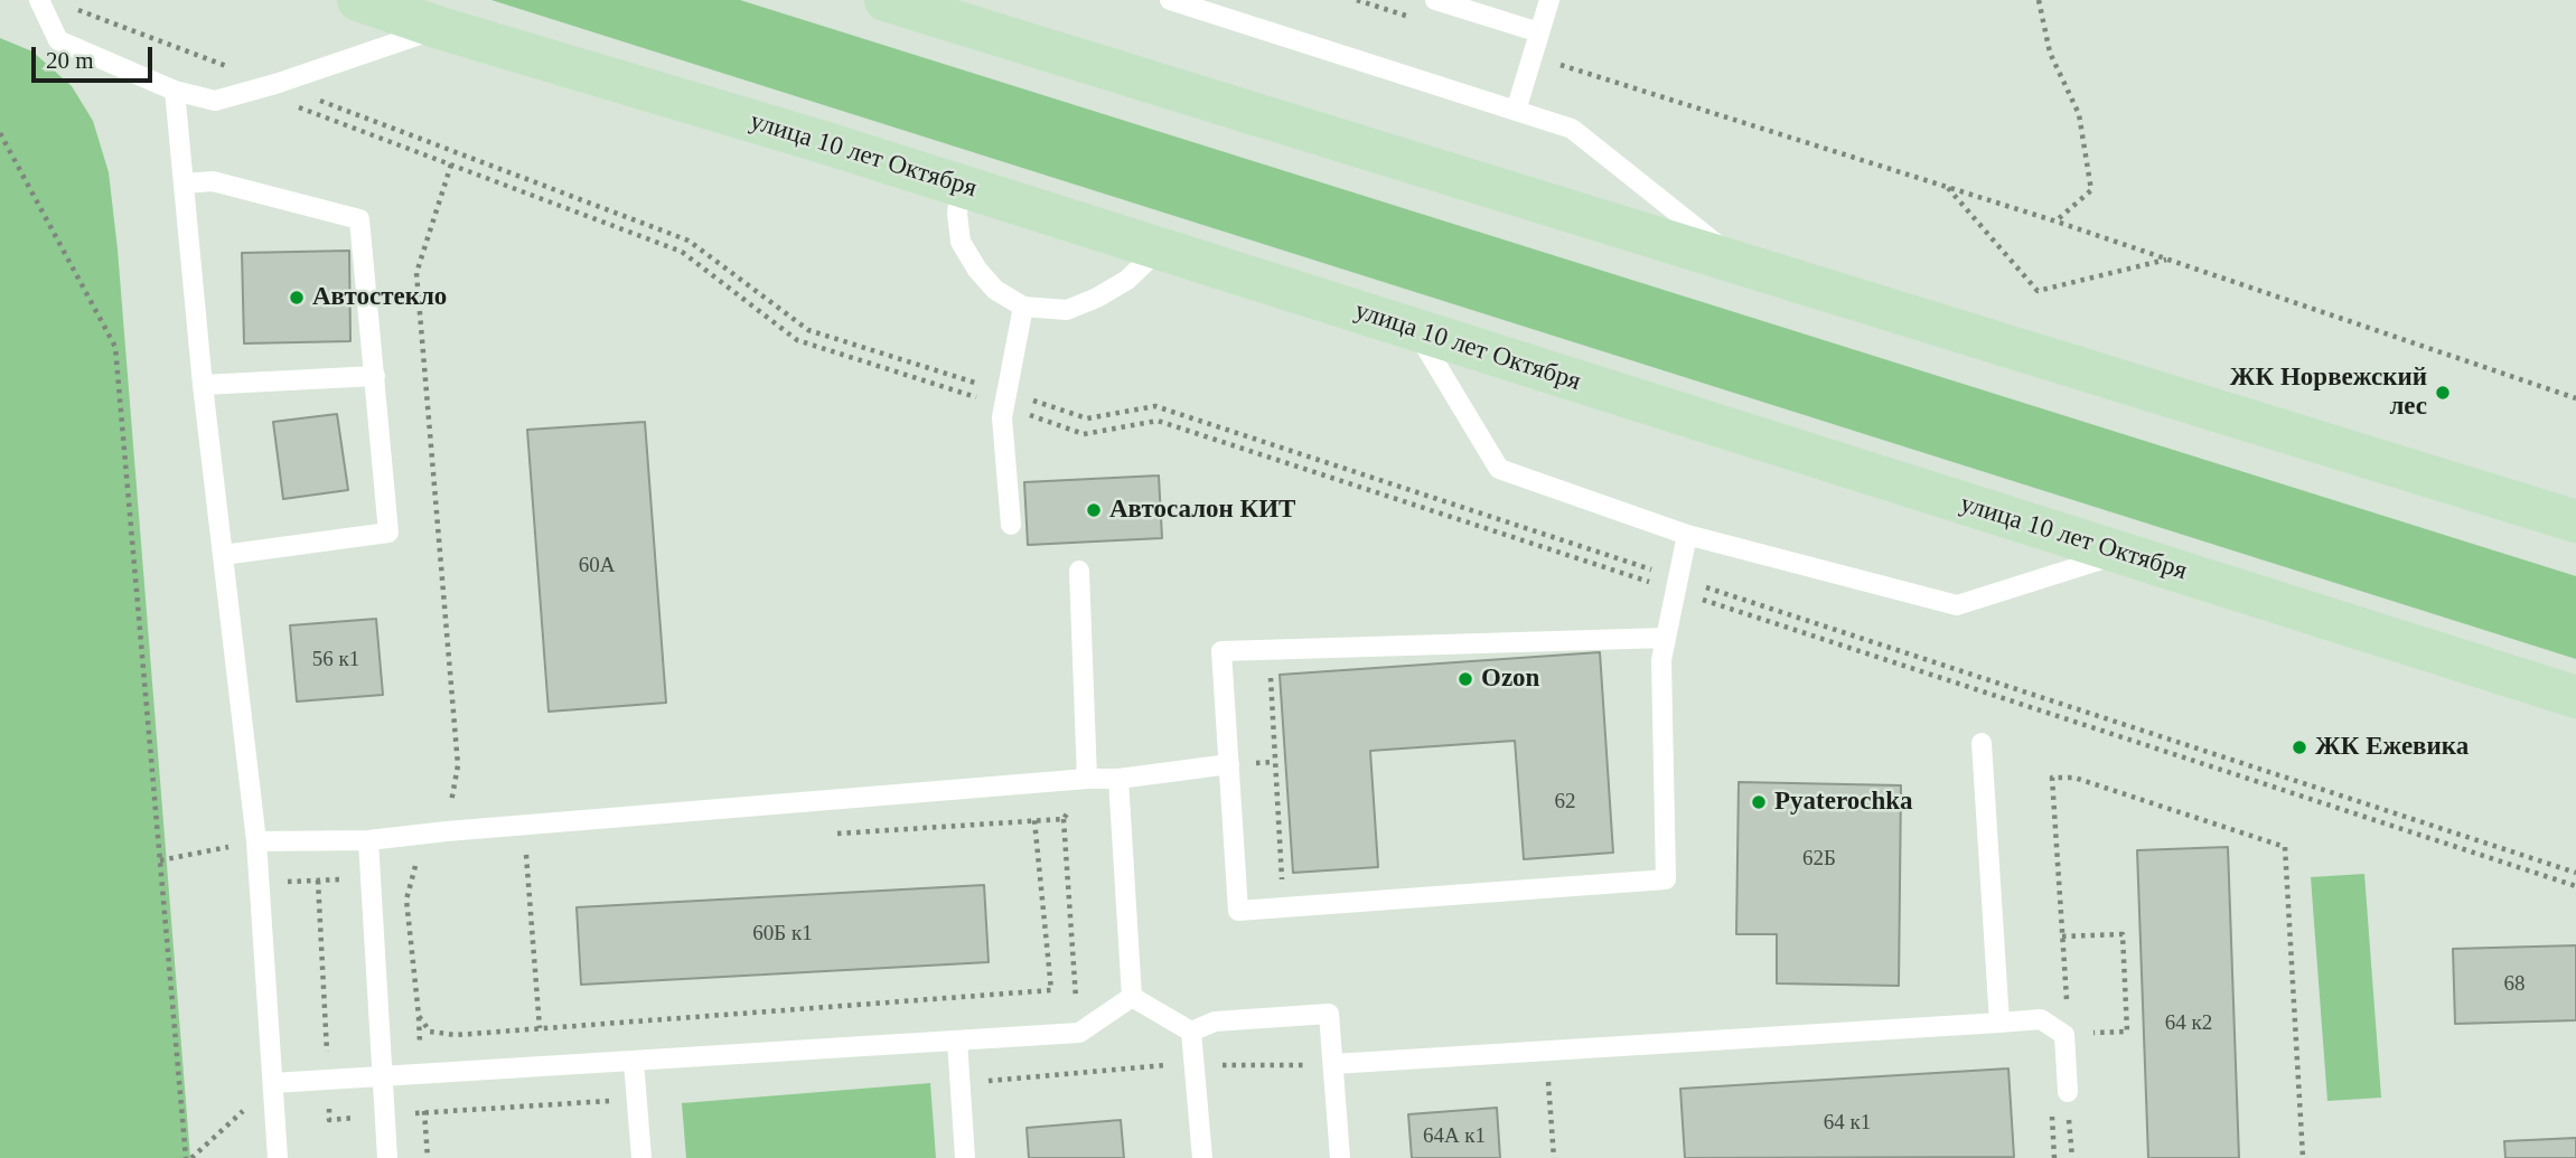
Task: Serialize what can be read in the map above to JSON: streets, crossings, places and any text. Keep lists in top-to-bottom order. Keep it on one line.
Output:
{"streets":{"main road":["улица 10 лет Октября"]},"places":["Автостекло","ЖК Норвежский лес","Автосалон КИТ","Ozon","ЖК Ежевика","Pyaterochka"],"house_numbers":["60А","56 к1","62","62Б","60Б к1","68","64 к2","64 к1","64А к1"],"scale_bar":"20 m"}
